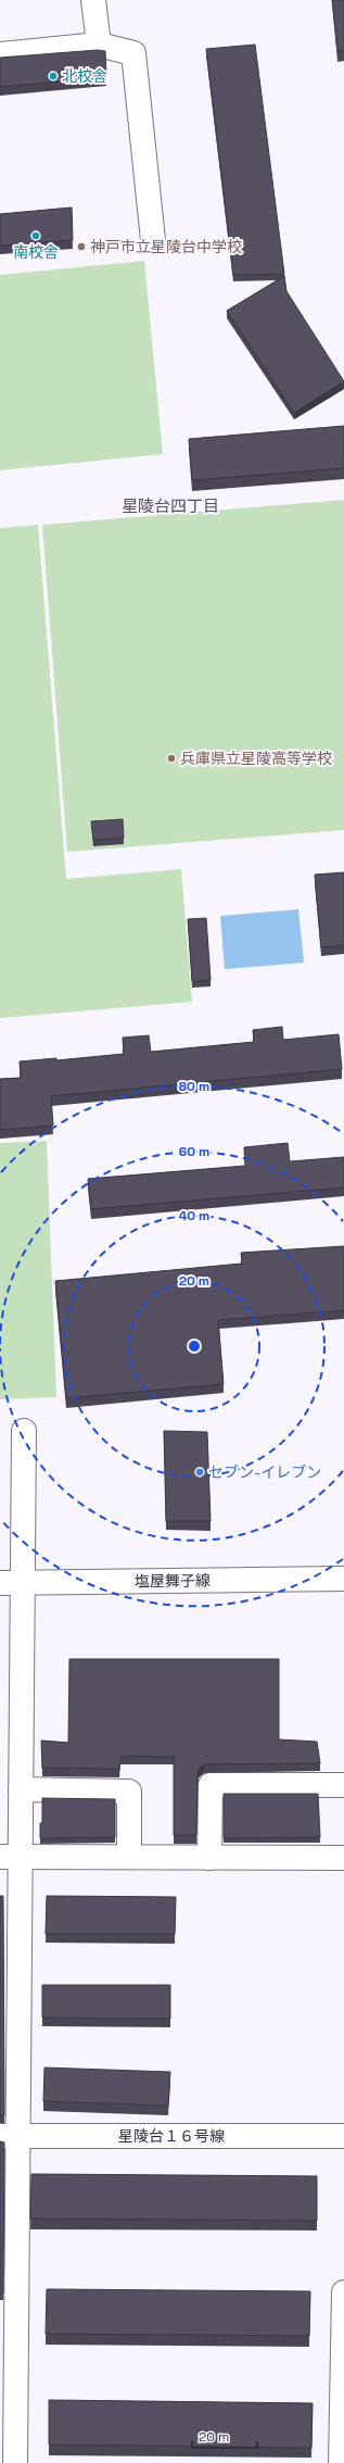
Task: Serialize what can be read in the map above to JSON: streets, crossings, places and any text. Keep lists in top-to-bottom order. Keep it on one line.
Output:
{"streets":{"street":["塩屋舞子線","星陵台１６号線"]},"districts":["星陵台四丁目"],"places":["北校舎","南校舎","神戸市立星陵台中学校","兵庫県立星陵高等学校","セブン-イレブン"],"scale_bar":"20 m","rings":["80 m","60 m","40 m","20 m"]}
